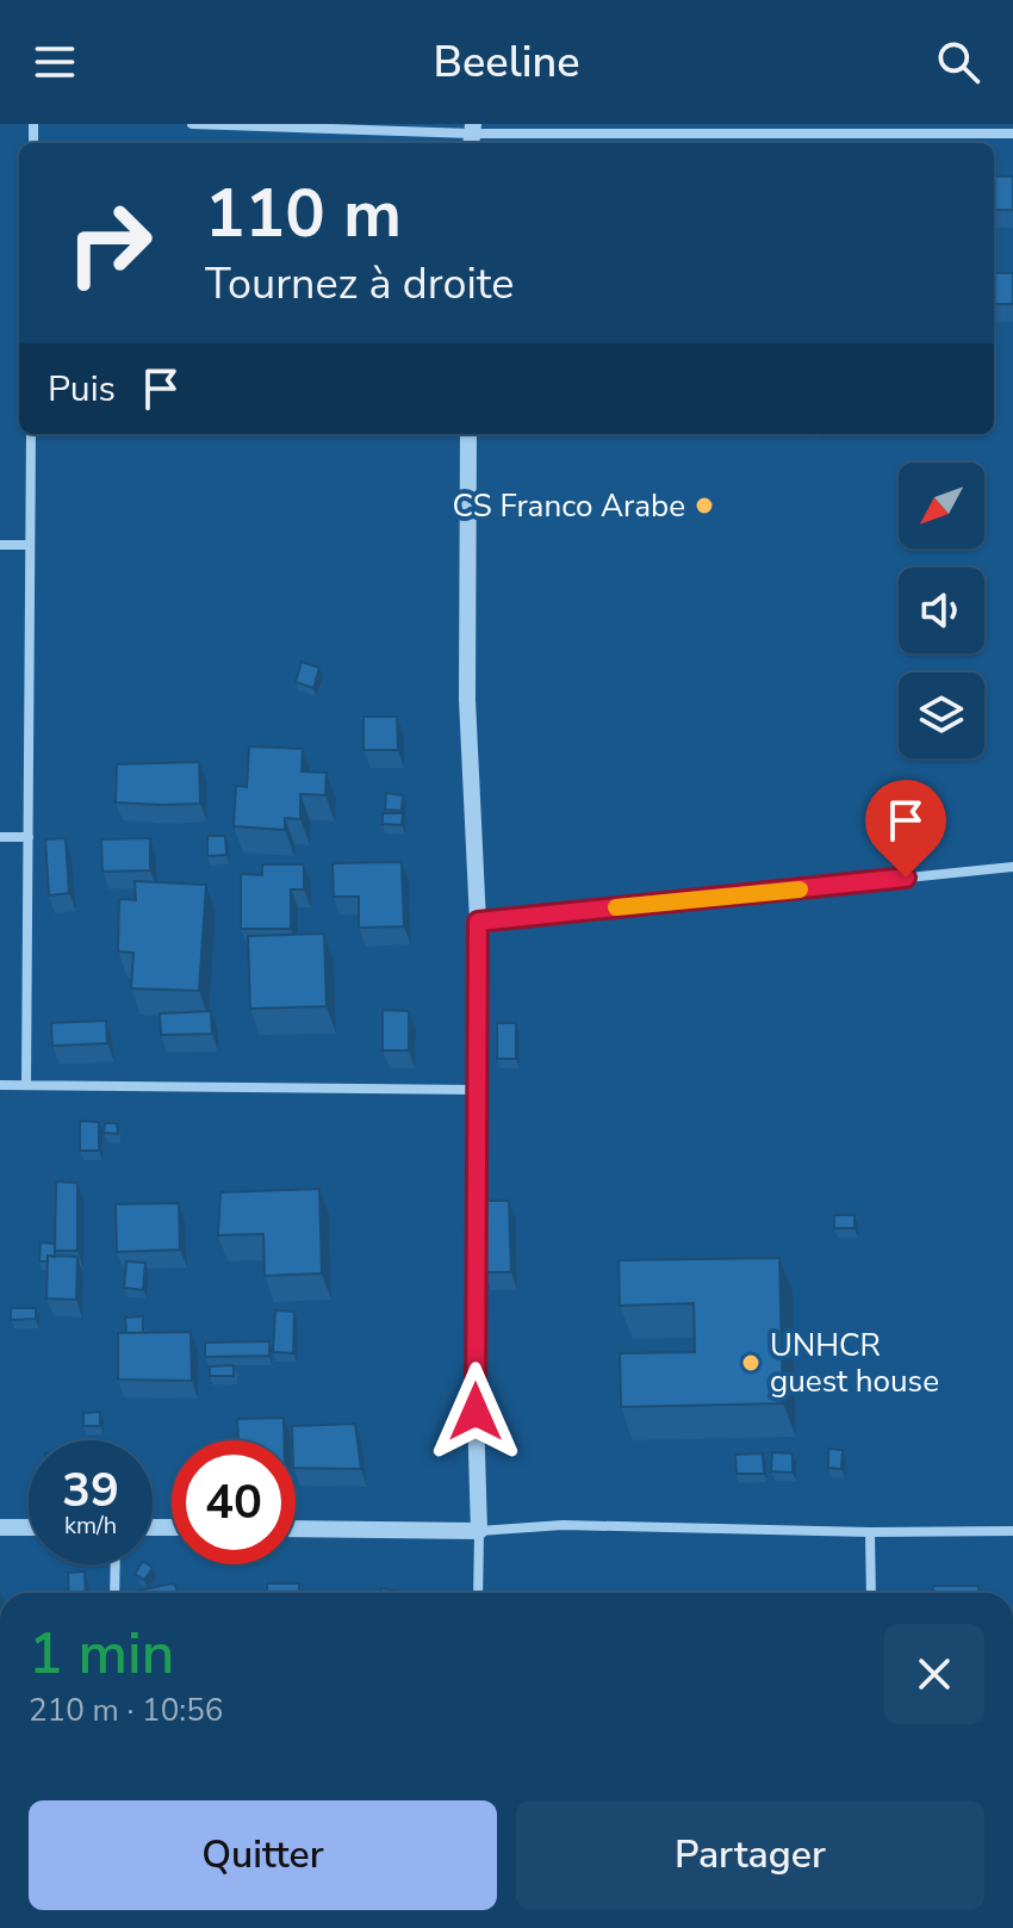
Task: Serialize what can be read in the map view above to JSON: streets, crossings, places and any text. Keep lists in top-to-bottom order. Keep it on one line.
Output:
{"places":["CS Franco Arabe","UNHCR guest house"],"north":"bottom left","page":{"header":"Beeline","turn":["110 m","Tournez à droite"],"then":"Puis","speed":"39 km/h","limit":"40","heading":["1 min","210 m · 10:56"],"buttons":["Quitter","Partager"]}}
